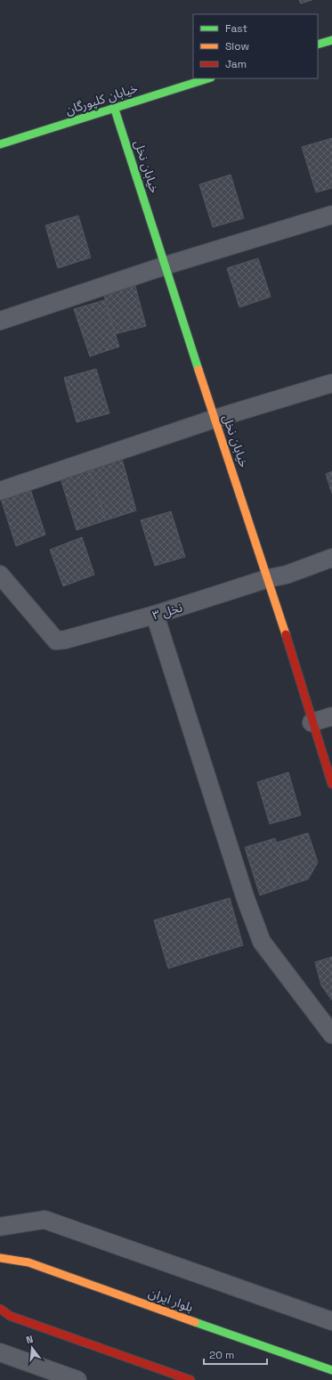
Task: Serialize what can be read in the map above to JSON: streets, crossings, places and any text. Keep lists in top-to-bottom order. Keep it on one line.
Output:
{"streets":{"street":["خیابان کلپورگان","خیابان نخل","نخل ۳","بلوار ایران"]},"crossings":[["خیابان کلپورگان","خیابان نخل"],["خیابان نخل","نخل ۳"]],"legend":["Fast","Slow","Jam"],"scale_bar":"20 m","north":"top"}
